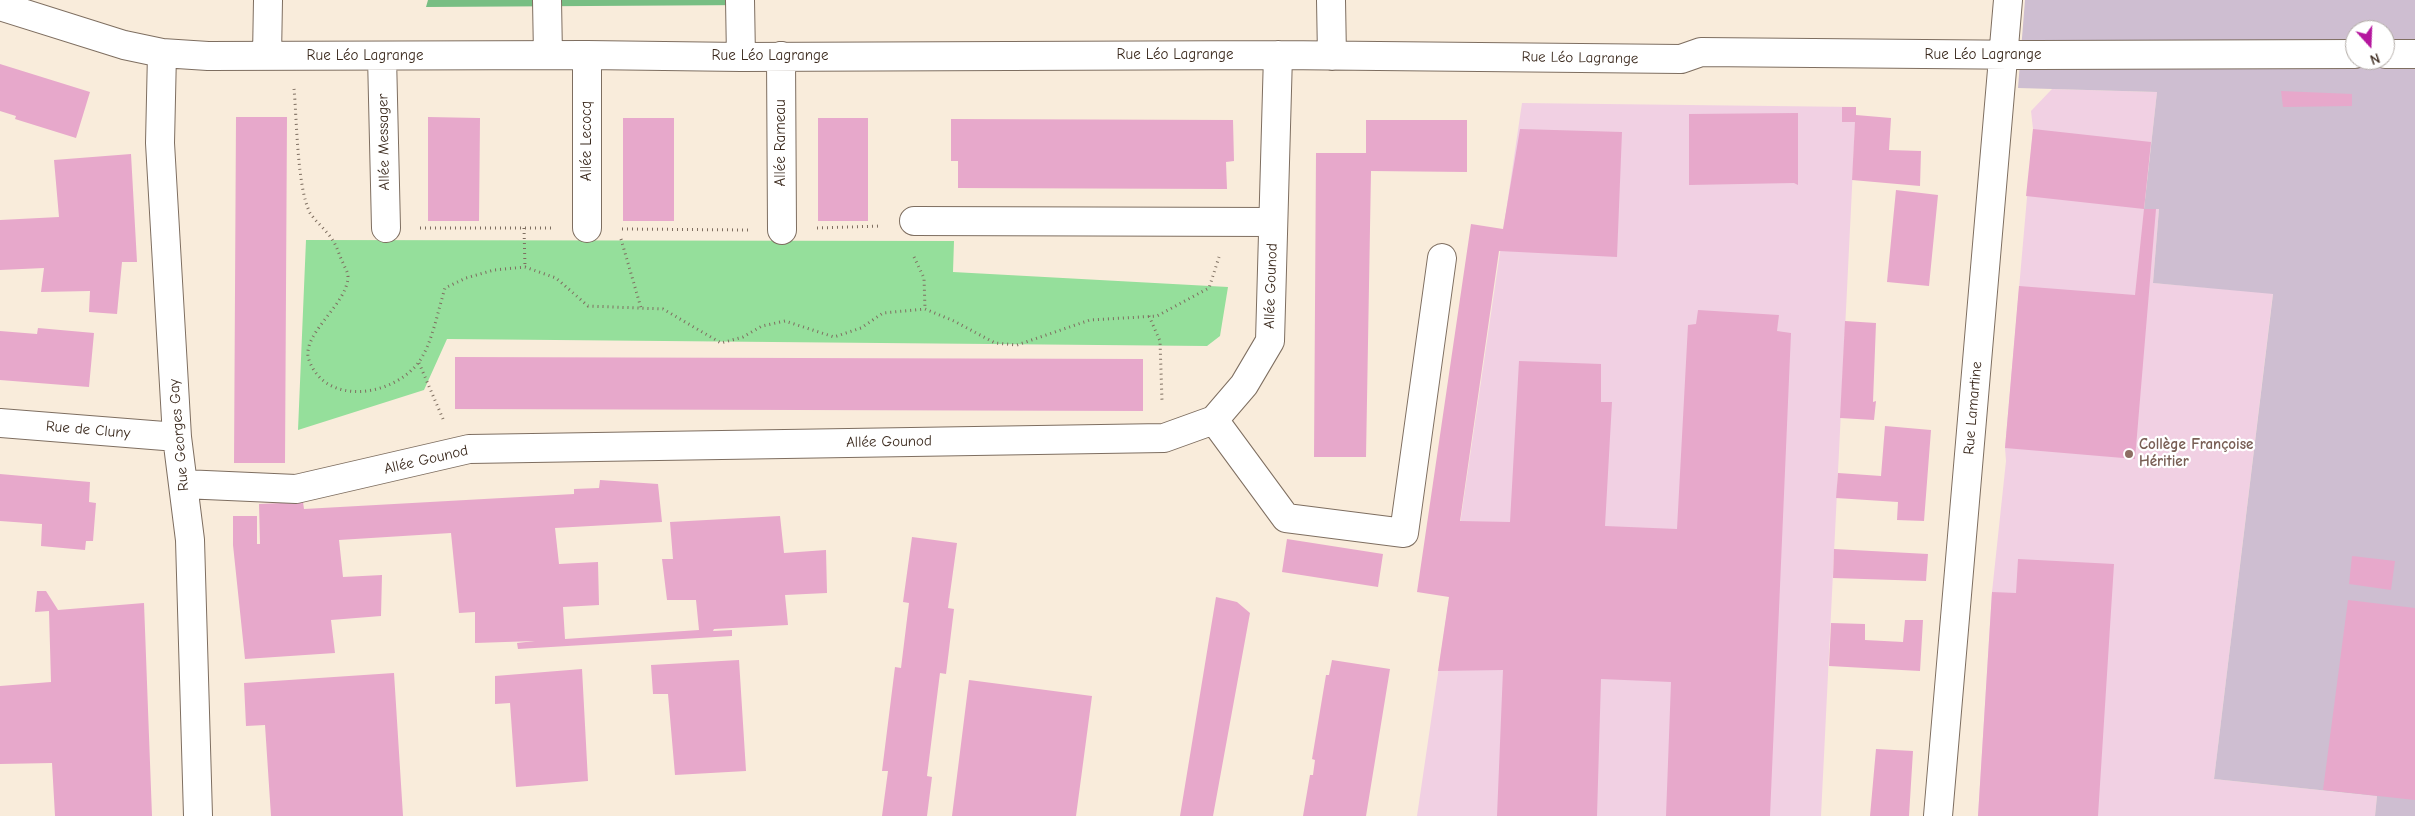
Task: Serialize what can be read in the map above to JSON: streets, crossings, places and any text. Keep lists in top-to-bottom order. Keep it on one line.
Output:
{"streets":{"street":["Rue Léo Lagrange","Allée Lecocq","Allée Messager","Allée Rameau","Allée Gounod","Rue Lamartine","Rue de Cluny","Rue Georges Gay"]},"crossings":[["Rue Léo Lagrange","Allée Lecocq"],["Rue Léo Lagrange","Allée Messager"],["Rue Léo Lagrange","Allée Rameau"],["Rue Léo Lagrange","Allée Gounod"],["Rue Léo Lagrange","Rue Lamartine"],["Rue Léo Lagrange","Rue Georges Gay"],["Allée Gounod","Rue Georges Gay"],["Rue de Cluny","Rue Georges Gay"]],"places":["Collège Françoise Héritier"],"north":"bottom"}
